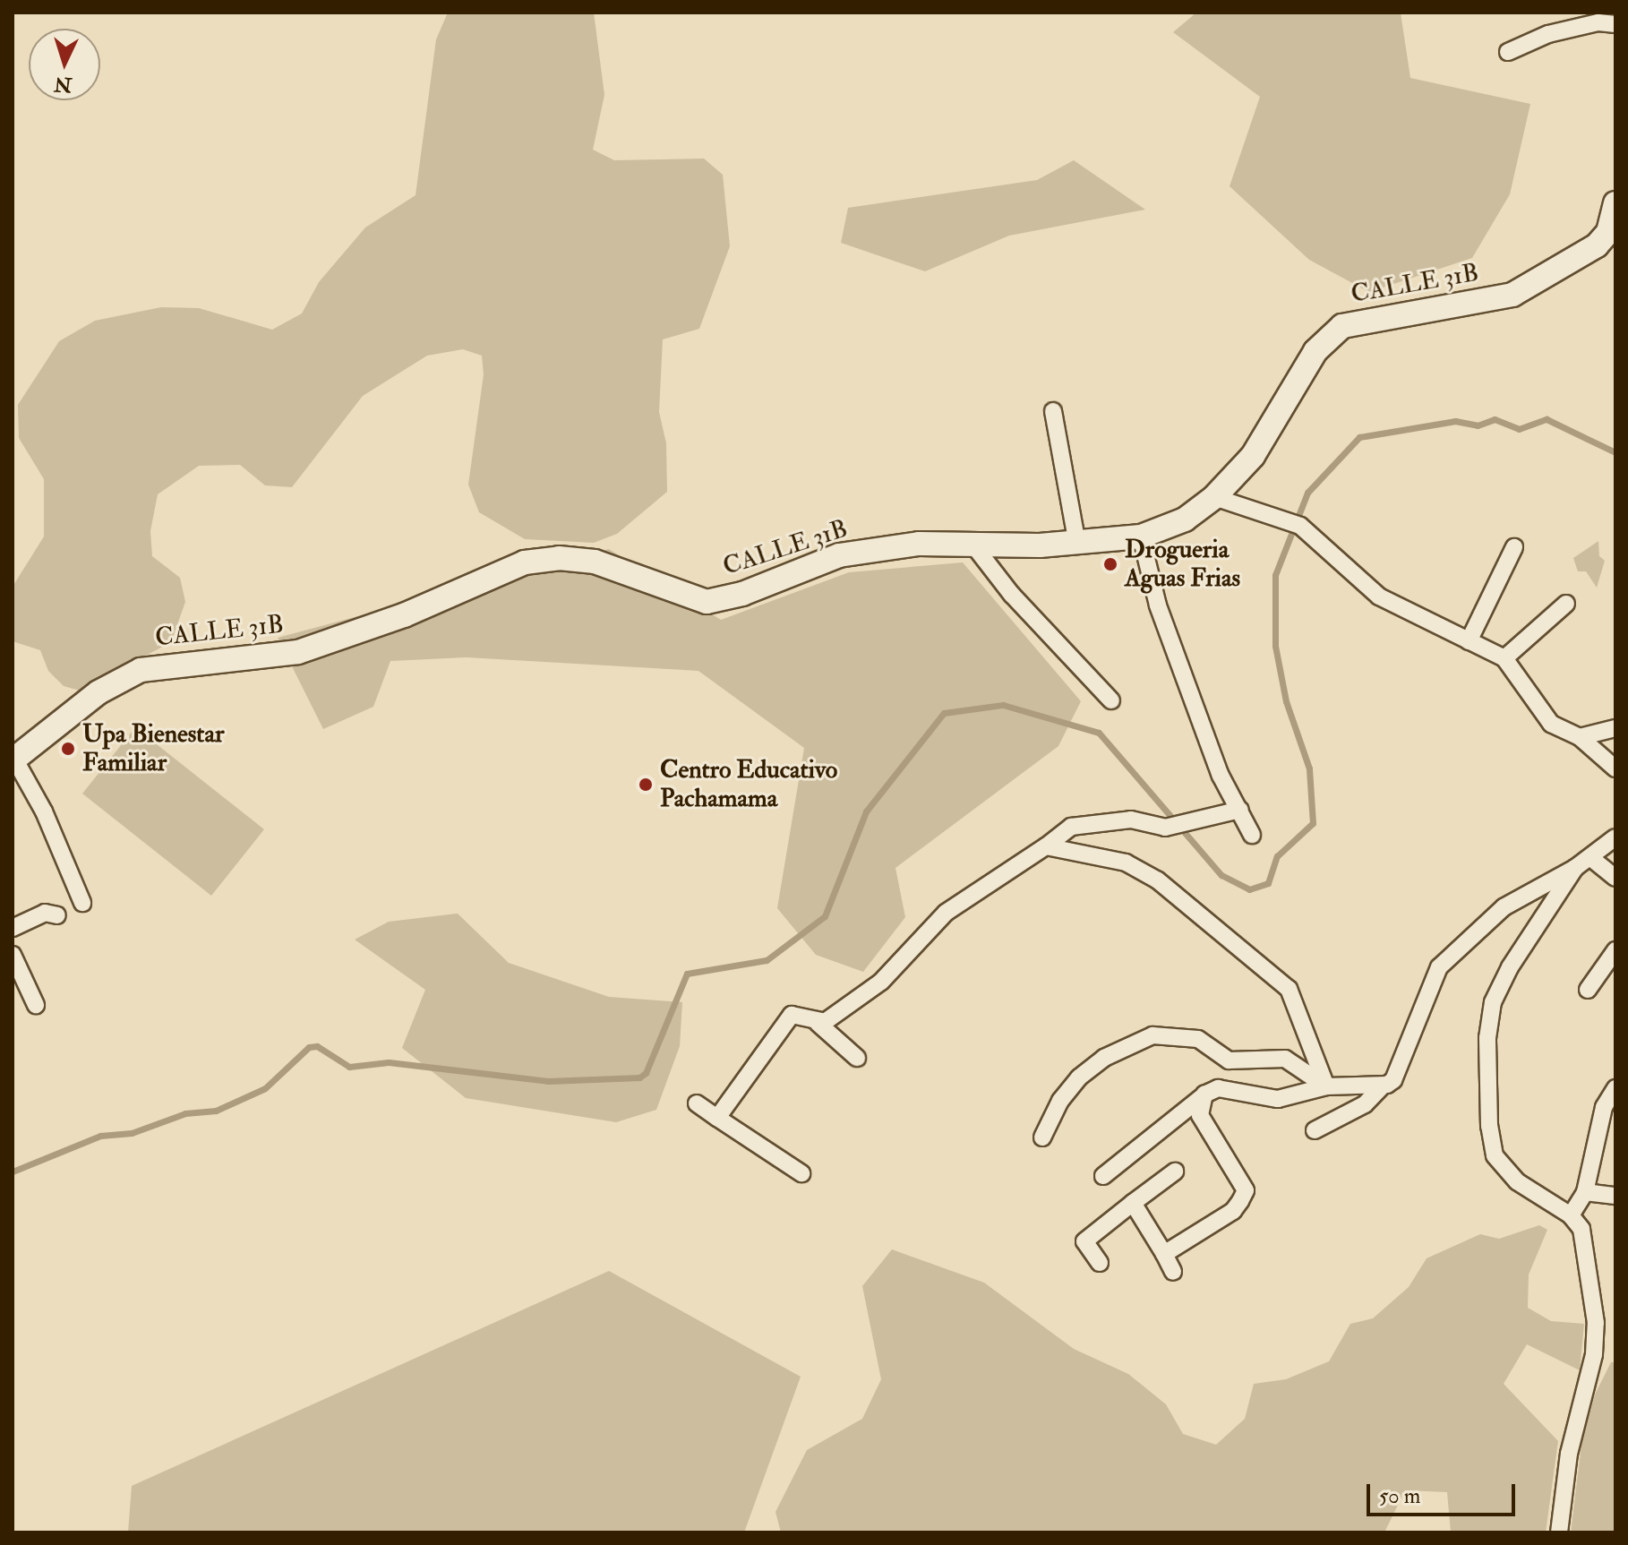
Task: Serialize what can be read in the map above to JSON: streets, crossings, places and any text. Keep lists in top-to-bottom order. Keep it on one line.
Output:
{"streets":{"street":["CALLE 31B"]},"places":["Drogueria Aguas Frias","Upa Bienestar Familiar","Centro Educativo Pachamama"],"scale_bar":"50 m","north":"bottom"}
